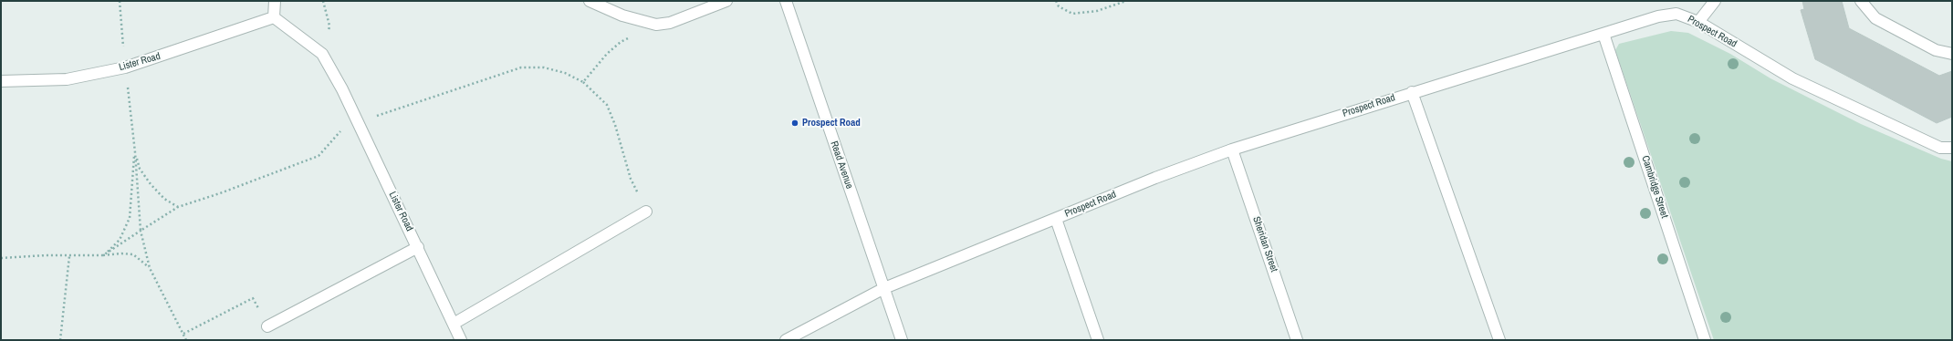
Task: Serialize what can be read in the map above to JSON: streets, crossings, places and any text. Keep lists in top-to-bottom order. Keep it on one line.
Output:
{"streets":{"street":["Prospect Road","Lister Road","Read Avenue","Cambridge Street","Sheridan Street"]},"crossings":[["Prospect Road","Read Avenue"],["Prospect Road","Cambridge Street"],["Prospect Road","Sheridan Street"]],"places":["Prospect Road"]}
